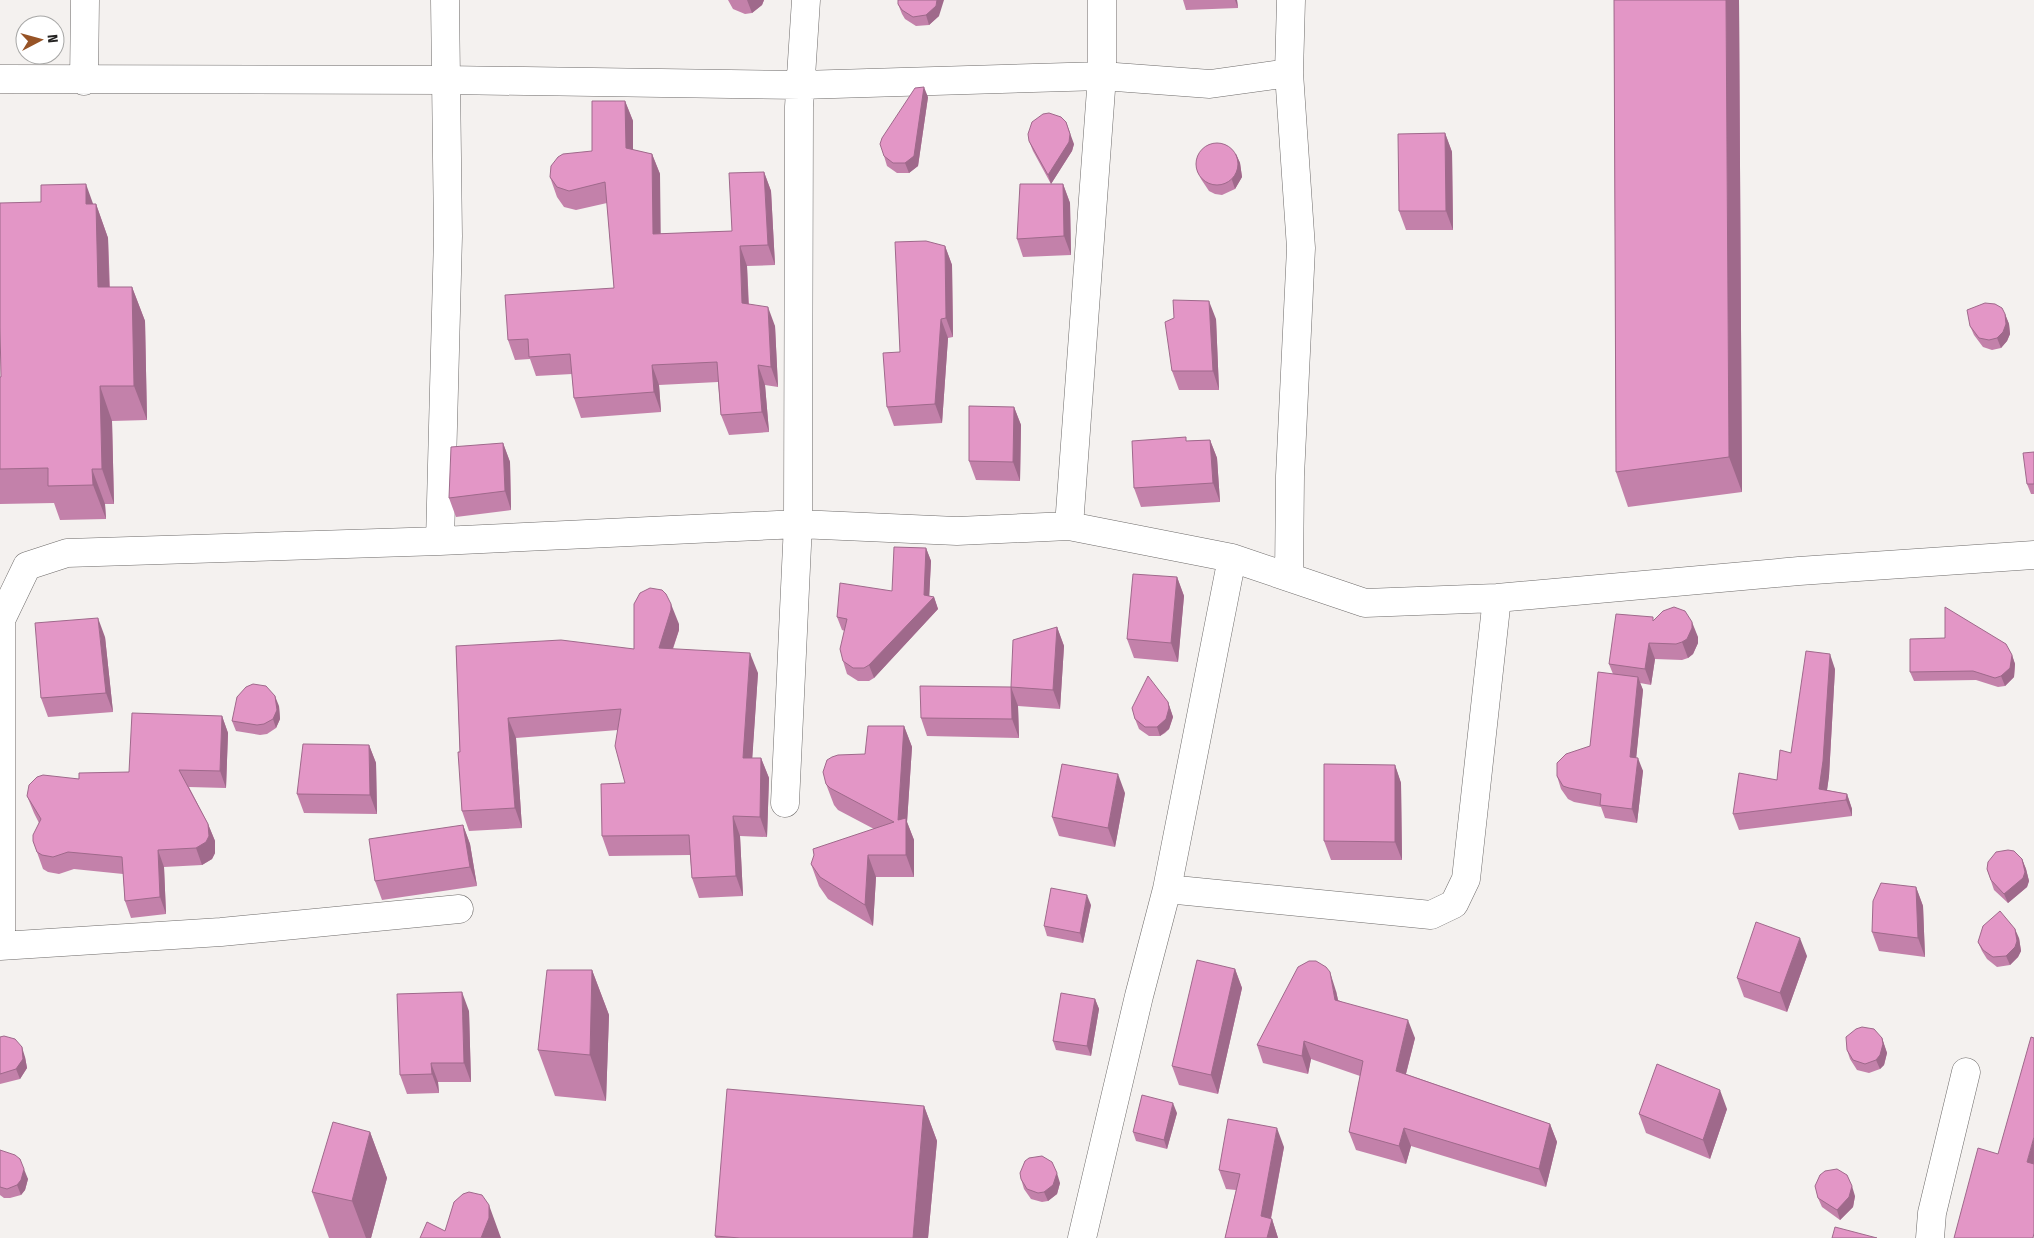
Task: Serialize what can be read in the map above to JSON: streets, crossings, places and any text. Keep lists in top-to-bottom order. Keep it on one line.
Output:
{"north":"right"}
